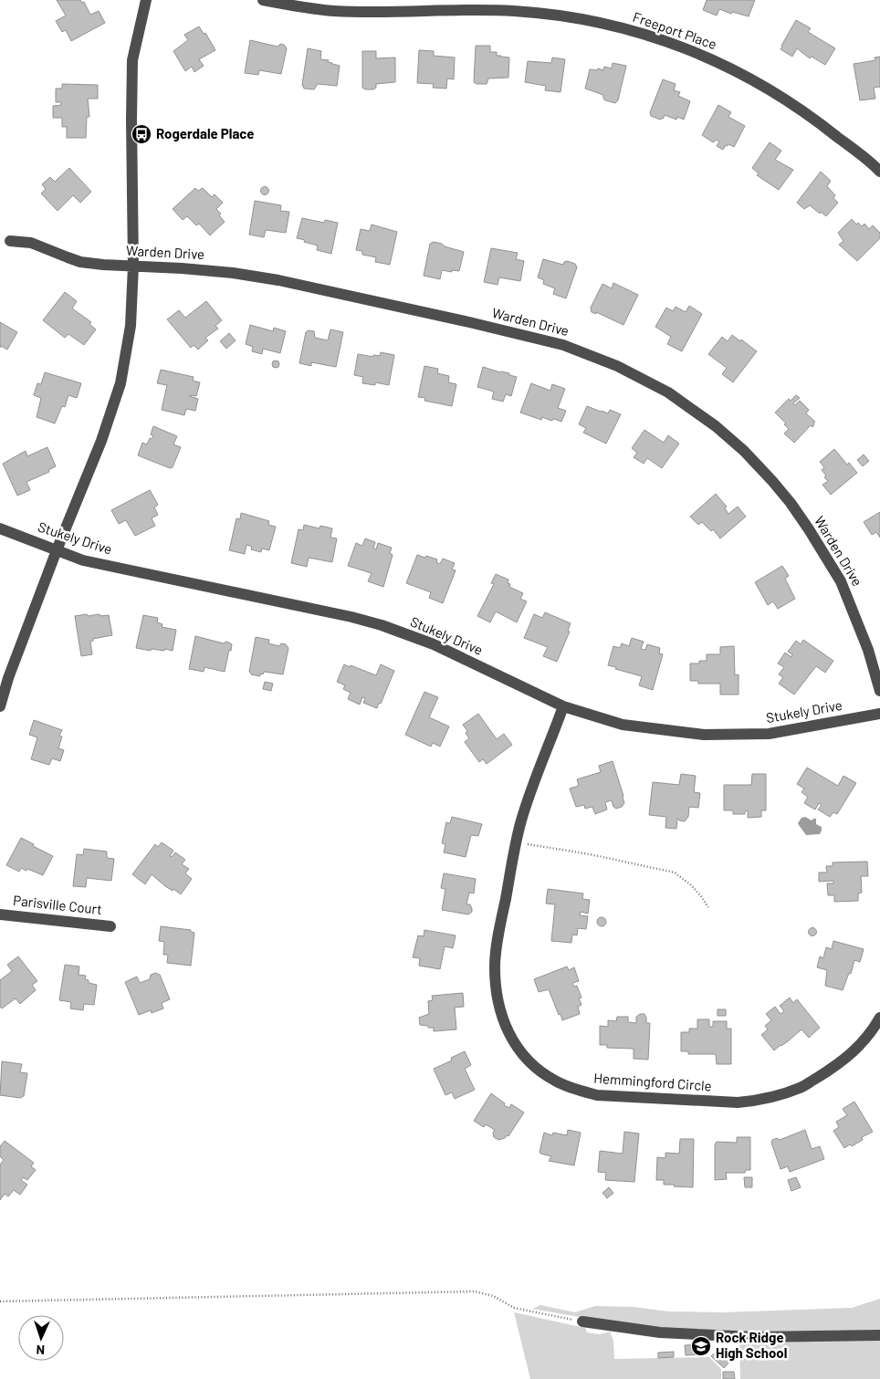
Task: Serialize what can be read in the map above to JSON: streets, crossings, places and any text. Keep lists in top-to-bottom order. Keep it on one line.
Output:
{"streets":{"street":["Freeport Place","Warden Drive","Stukely Drive","Parisville Court","Hemmingford Circle"]},"crossings":[["Stukely Drive","Hemmingford Circle"]],"places":{"bus stop":["Rogerdale Place"],"school or university":["Rock Ridge High School"]},"north":"bottom"}
